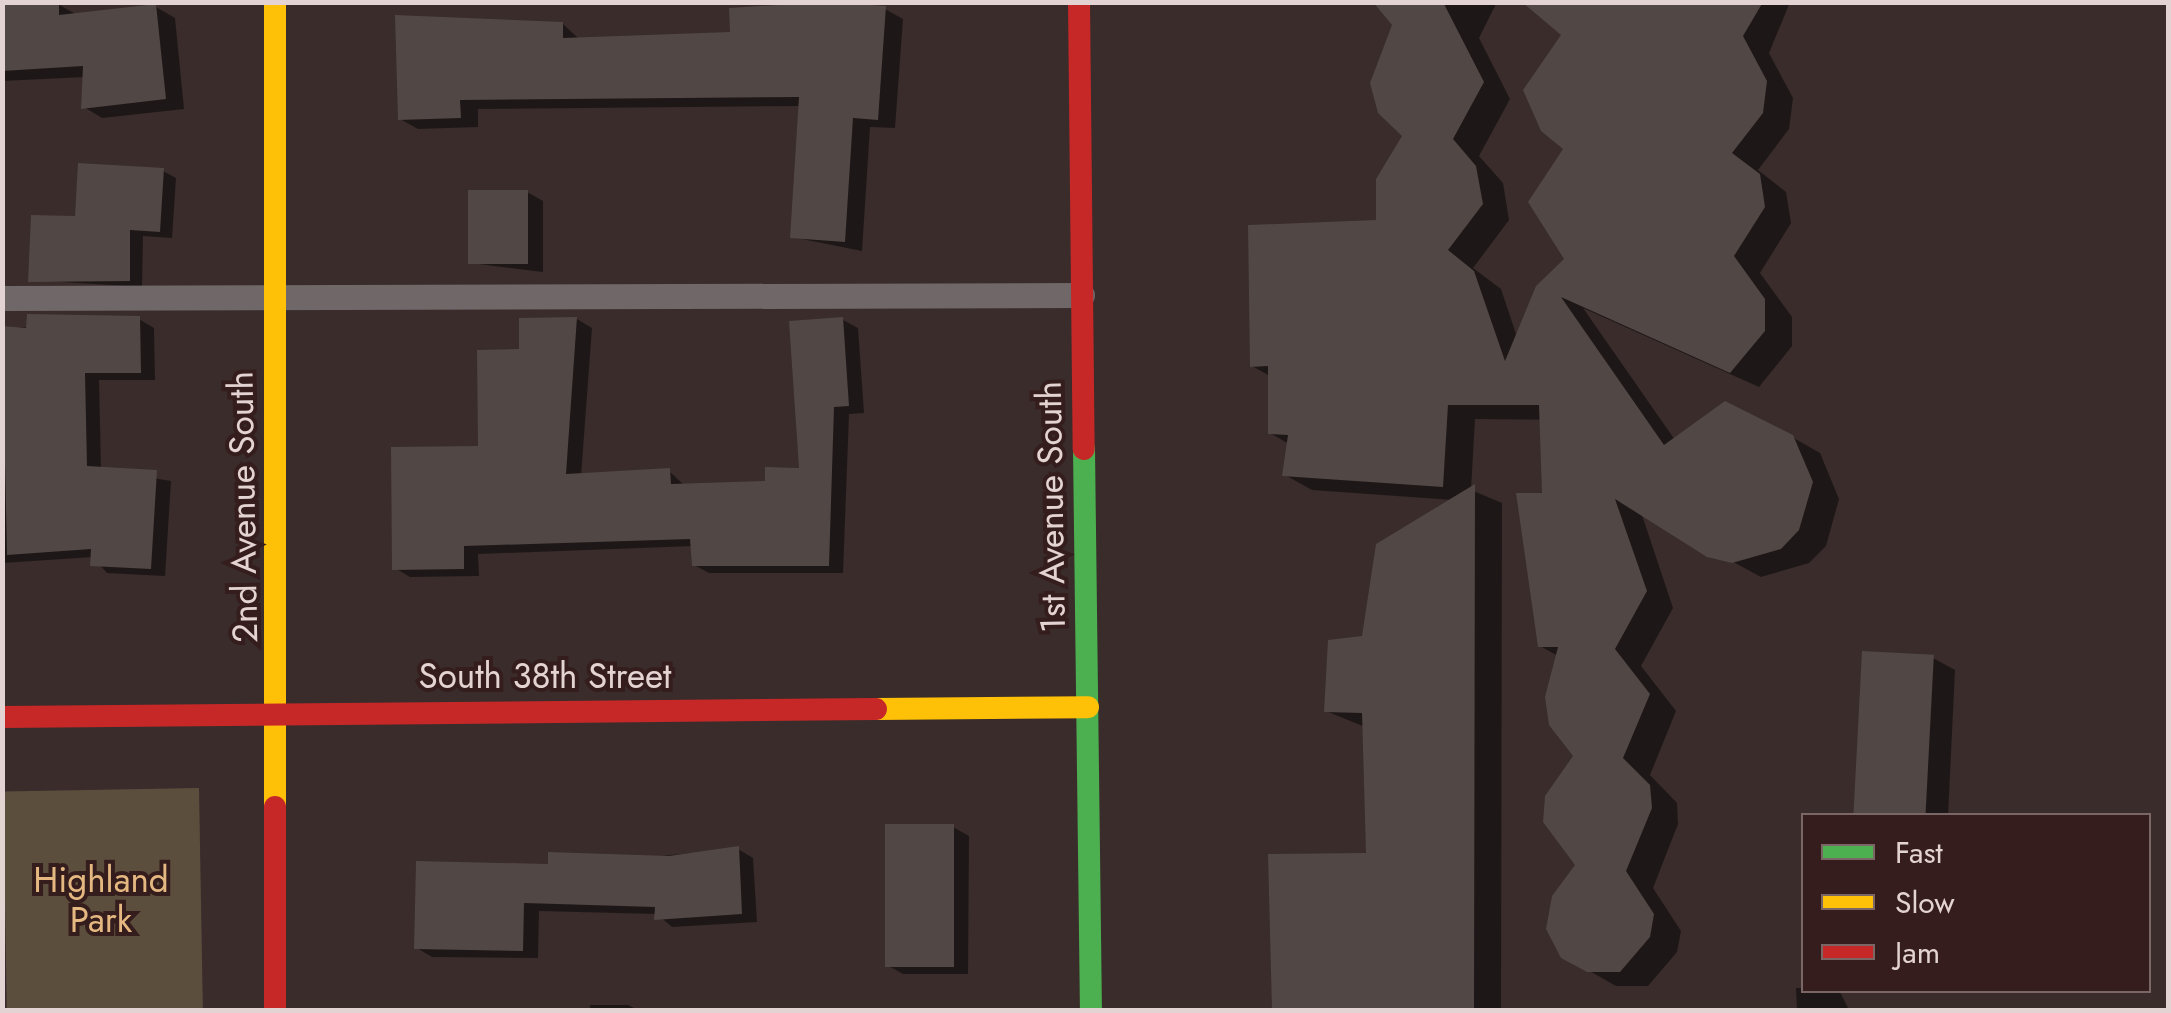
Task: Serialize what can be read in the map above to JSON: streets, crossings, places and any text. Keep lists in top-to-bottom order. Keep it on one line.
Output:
{"streets":{"street":["2nd Avenue South","1st Avenue South","South 38th Street"]},"crossings":[["2nd Avenue South","South 38th Street"],["1st Avenue South","South 38th Street"]],"parks":["Highland Park"],"legend":["Fast","Slow","Jam"]}
